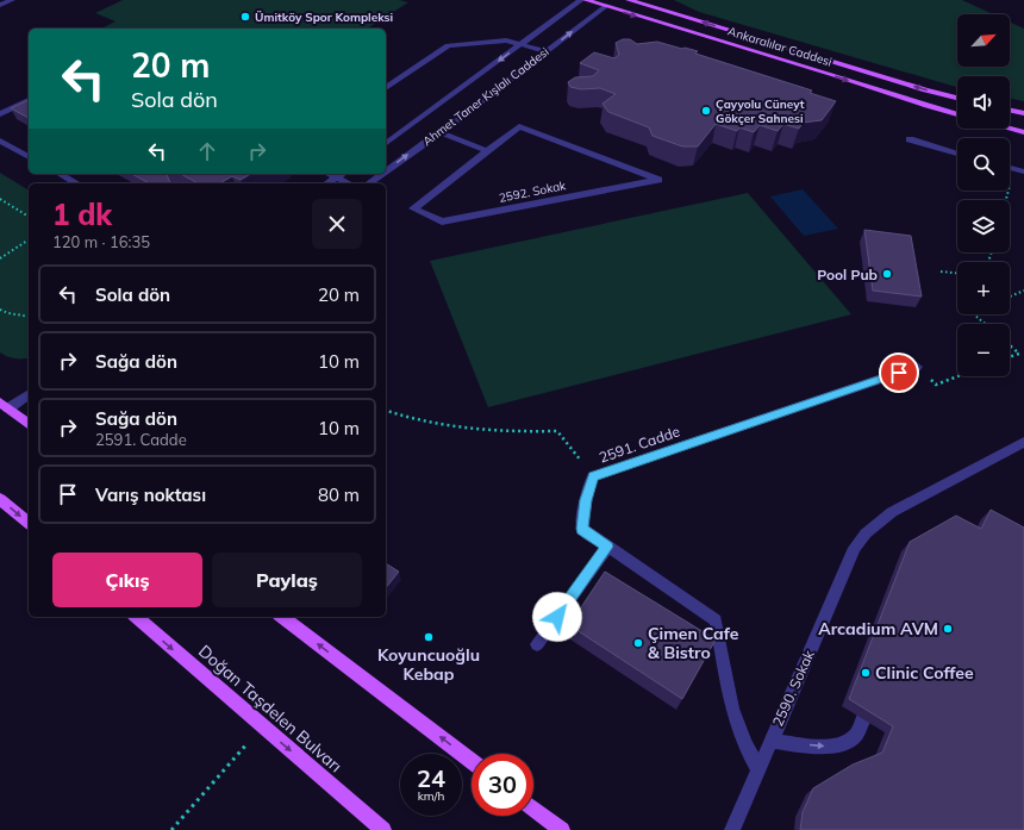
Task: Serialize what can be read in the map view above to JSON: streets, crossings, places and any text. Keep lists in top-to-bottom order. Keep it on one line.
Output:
{"streets":{"main road":["Ankaralılar Caddesi","Doğan Taşdelen Bulvarı"],"street":["Ahmet Taner Kışlalı Caddesi","2592. Sokak","2591. Cadde","2590. Sokak"]},"crossings":[["Ankaralılar Caddesi","Ahmet Taner Kışlalı Caddesi"]],"places":["Ümitköy Spor Kompleksi","Çayyolu Cüneyt Gökçer Sahnesi","Pool Pub","Arcadium AVM","Koyuncuoğlu Kebap","Çimen Cafe & Bistro","Clinic Coffee"],"north":"top right","page":{"map_buttons":["+","−"],"turn":["20 m","Sola dön"],"heading":["1 dk","120 m · 16:35"],"list":[{"name":"Sola dön","value":"20 m"},{"name":"Sağa dön","value":"10 m"},{"name":"Sağa dön","note":"2591. Cadde","value":"10 m"},{"name":"Varış noktası","value":"80 m"}],"buttons":["Çıkış","Paylaş"],"speed":"24 km/h","limit":"30"}}
